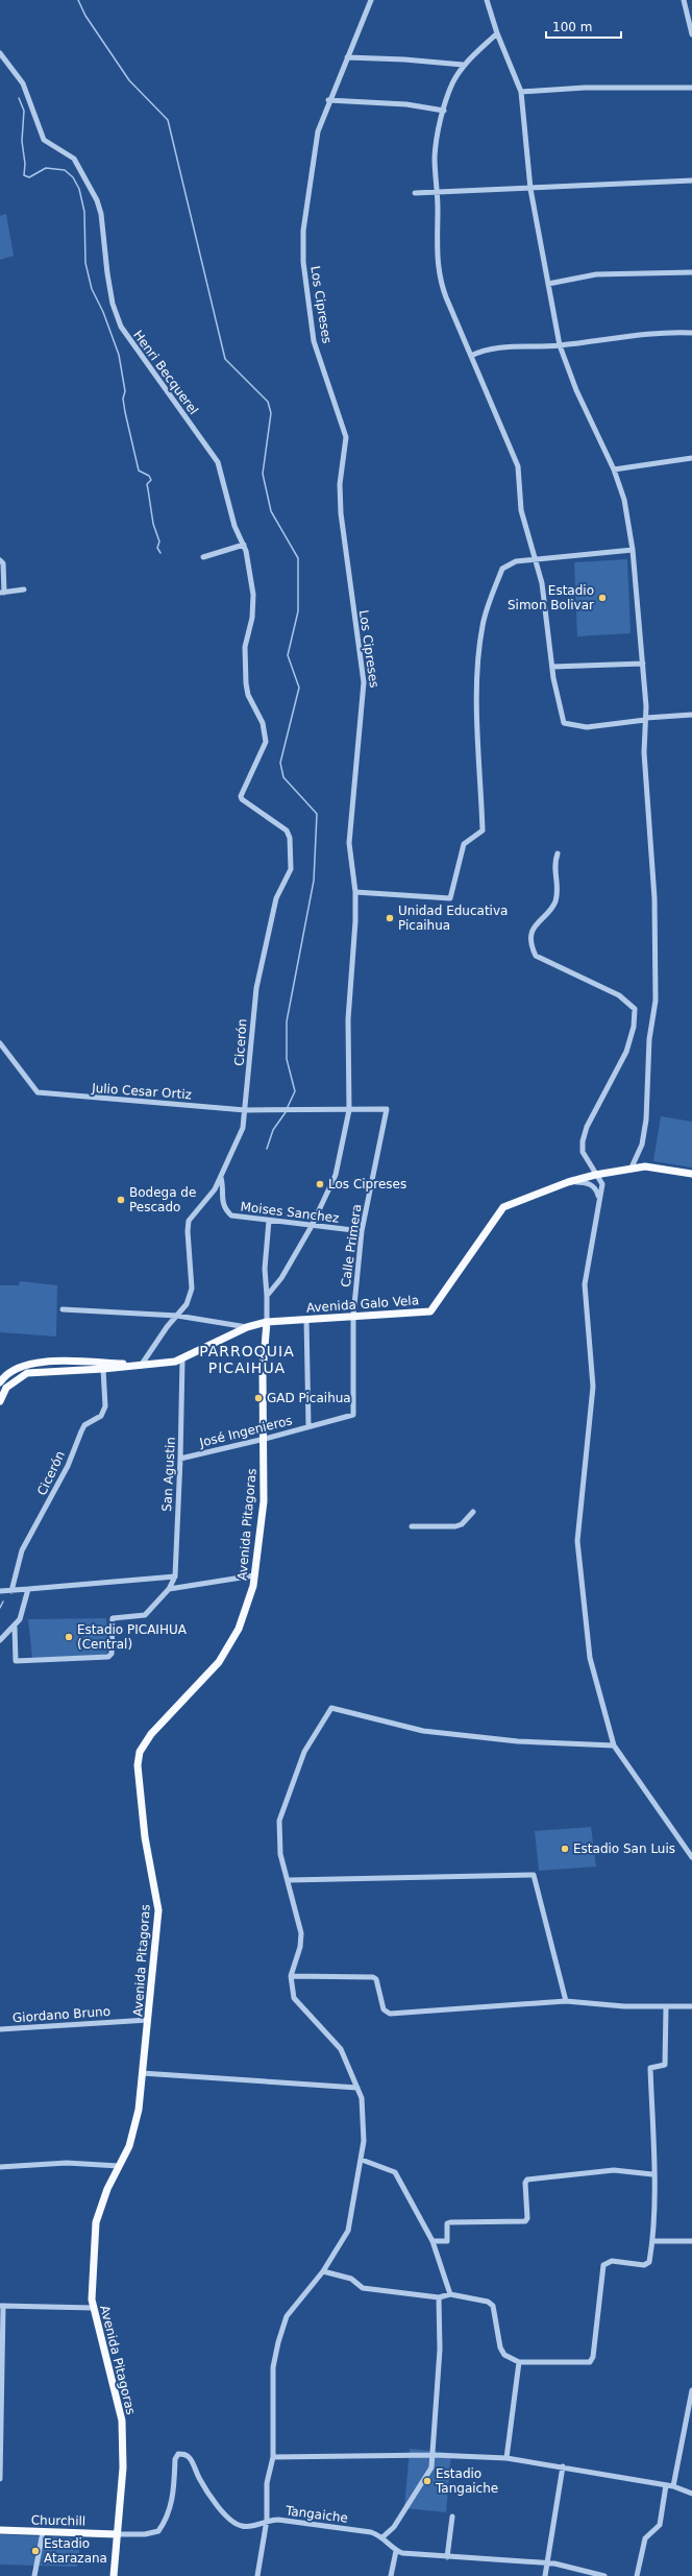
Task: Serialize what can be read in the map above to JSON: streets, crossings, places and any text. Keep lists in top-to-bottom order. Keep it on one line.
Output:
{"streets":{"main road":["Avenida Galo Vela","Avenida Pitagoras","Churchill"],"street":["Los Cipreses","Henri Becquerel","Cicerón","Julio Cesar Ortiz","Moises Sanchez","Calle Primera","José Ingenieros","San Agustin","Giordano Bruno","Tangaiche"]},"crossings":[["Los Cipreses","Julio Cesar Ortiz"],["Los Cipreses","Moises Sanchez"],["Los Cipreses","Calle Primera"],["Henri Becquerel","Cicerón"],["Cicerón","Julio Cesar Ortiz"],["Cicerón","Moises Sanchez"],["Cicerón","Avenida Galo Vela"],["Julio Cesar Ortiz","Calle Primera"],["Moises Sanchez","Calle Primera"],["Calle Primera","Avenida Galo Vela"],["Calle Primera","José Ingenieros"],["Avenida Galo Vela","José Ingenieros"],["Avenida Galo Vela","San Agustin"],["Avenida Galo Vela","Avenida Pitagoras"],["José Ingenieros","San Agustin"],["José Ingenieros","Avenida Pitagoras"],["Avenida Pitagoras","Giordano Bruno"],["Avenida Pitagoras","Tangaiche"],["Avenida Pitagoras","Churchill"],["Tangaiche","Churchill"]],"districts":["PARROQUIA PICAIHUA"],"places":["Estadio Simon Bolivar","Unidad Educativa Picaihua","Los Cipreses","Bodega de Pescado","GAD Picaihua","Estadio PICAIHUA (Central)","Estadio San Luis","Estadio Tangaiche","Estadio Atarazana"],"scale_bar":"100 m"}
